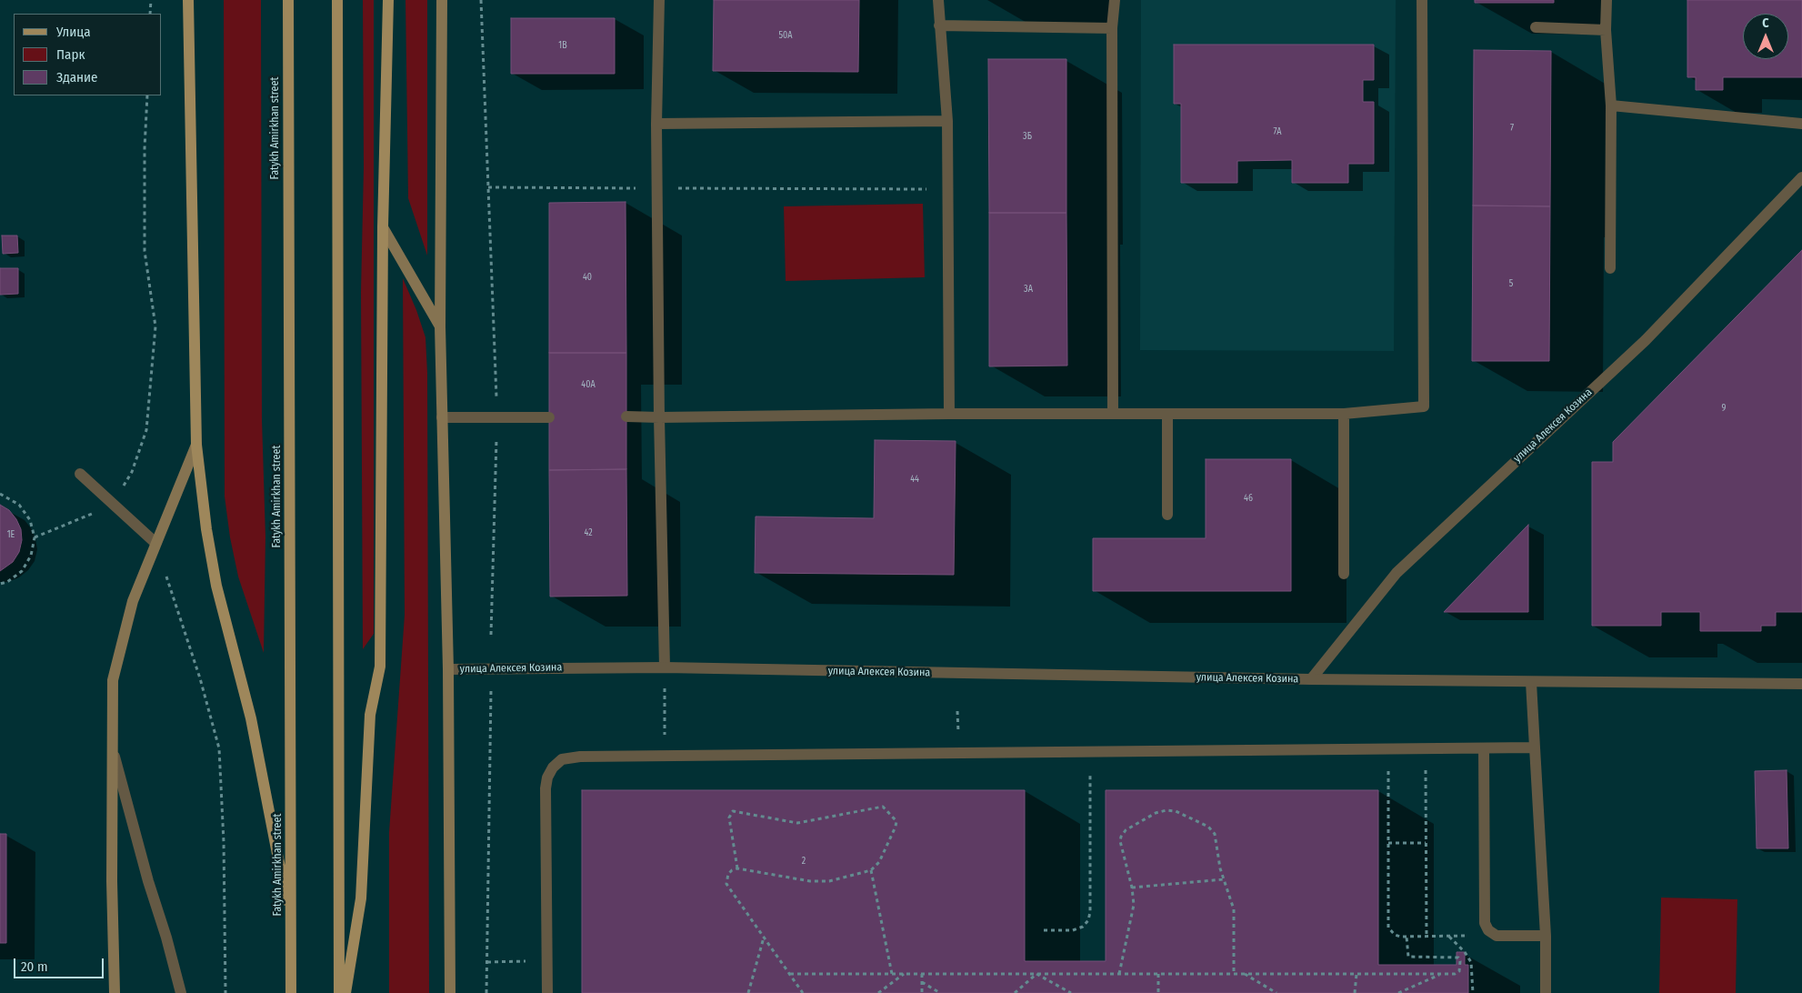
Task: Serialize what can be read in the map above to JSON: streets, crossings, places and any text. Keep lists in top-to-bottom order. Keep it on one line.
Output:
{"streets":{"main road":["Fatykh Amirkhan street"],"street":["улица Алексея Козина"]},"house_numbers":["50А","1В","7","7А","3Б","40","5","3А","40А","9","44","46","42","1Е","2"],"legend":["Улица","Парк","Здание"],"scale_bar":"20 m","north":"top"}
